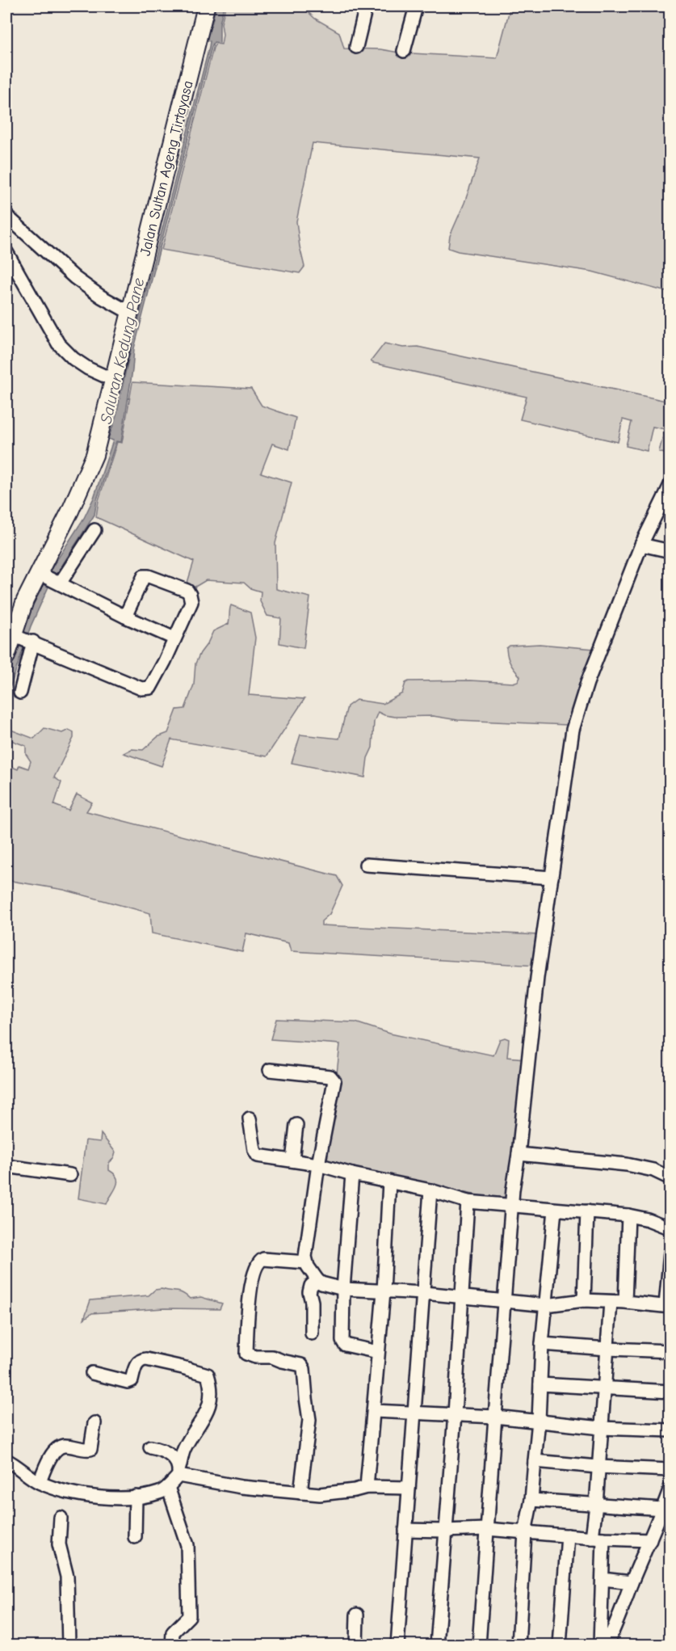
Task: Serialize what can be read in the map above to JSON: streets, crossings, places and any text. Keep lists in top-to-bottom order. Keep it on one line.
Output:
{"streets":{"main road":["Jalan Sultan Ageng Tirtayasa"]},"water":["Saluran Kedung Pane"]}
